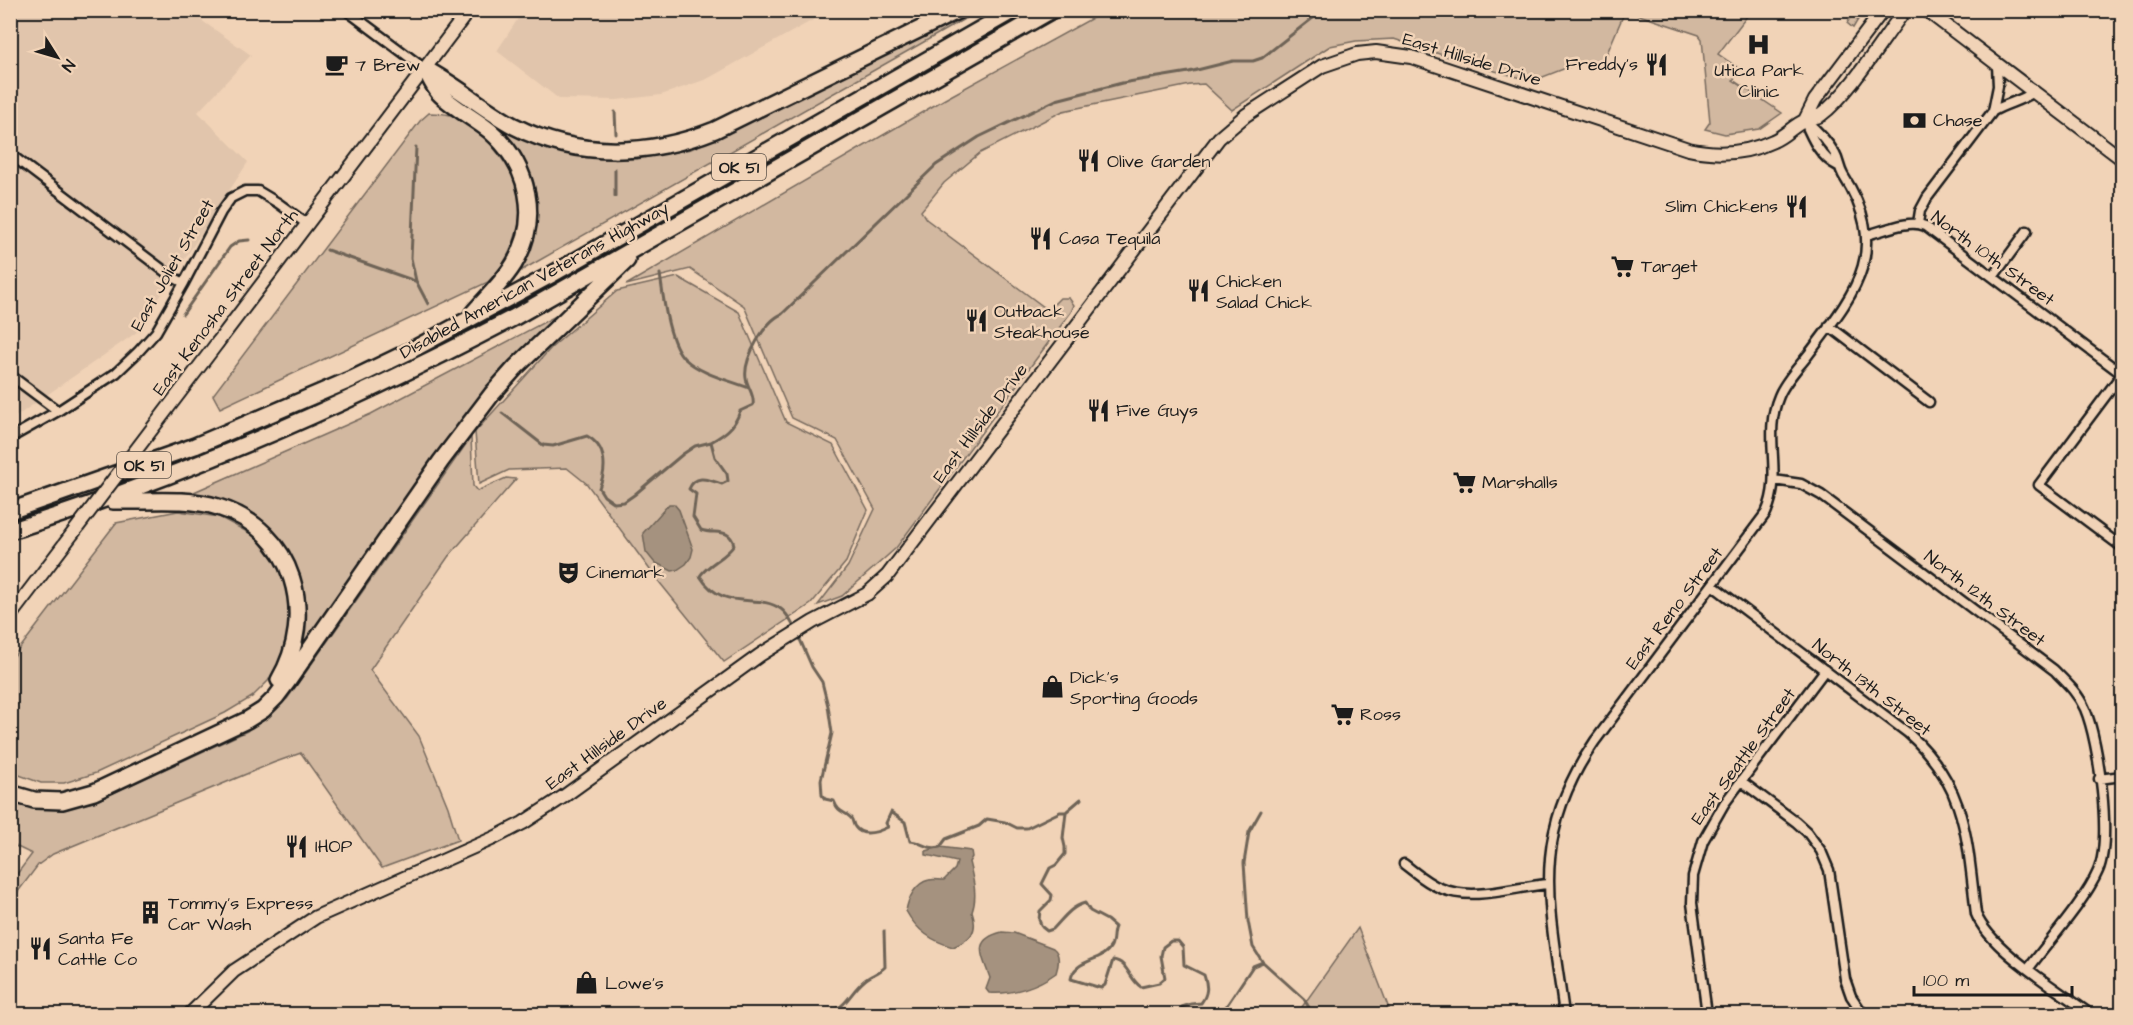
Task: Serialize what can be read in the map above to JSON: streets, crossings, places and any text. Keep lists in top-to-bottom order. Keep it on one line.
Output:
{"streets":{"highway":["OK 51","Disabled American Veterans Highway"],"street":["East Hillside Drive","North 10th Street","East Joliet Street","East Kenosha Street North","North 12th Street","East Reno Street","North 13th Street","East Seattle Street"]},"crossings":[["North 10th Street","East Reno Street"],["East Joliet Street","East Kenosha Street North"],["North 12th Street","East Reno Street"],["North 12th Street","North 13th Street"],["East Reno Street","North 13th Street"],["North 13th Street","East Seattle Street"]],"places":{"hospital":["Utica Park Clinic"],"restaurant":["Freddy's","Olive Garden","Slim Chickens","Casa Tequila","Chicken Salad Chick","Outback Steakhouse","Five Guys","IHOP","Santa Fe Cattle Co"],"cafe":["7 Brew"],"bank":["Chase"],"supermarket":["Target","Marshalls","Ross"],"theatre":["Cinemark"],"shop":["Dick's Sporting Goods","Lowe's"],"building":["Tommy's Express Car Wash"]},"scale_bar":"100 m","north":"bottom right"}
